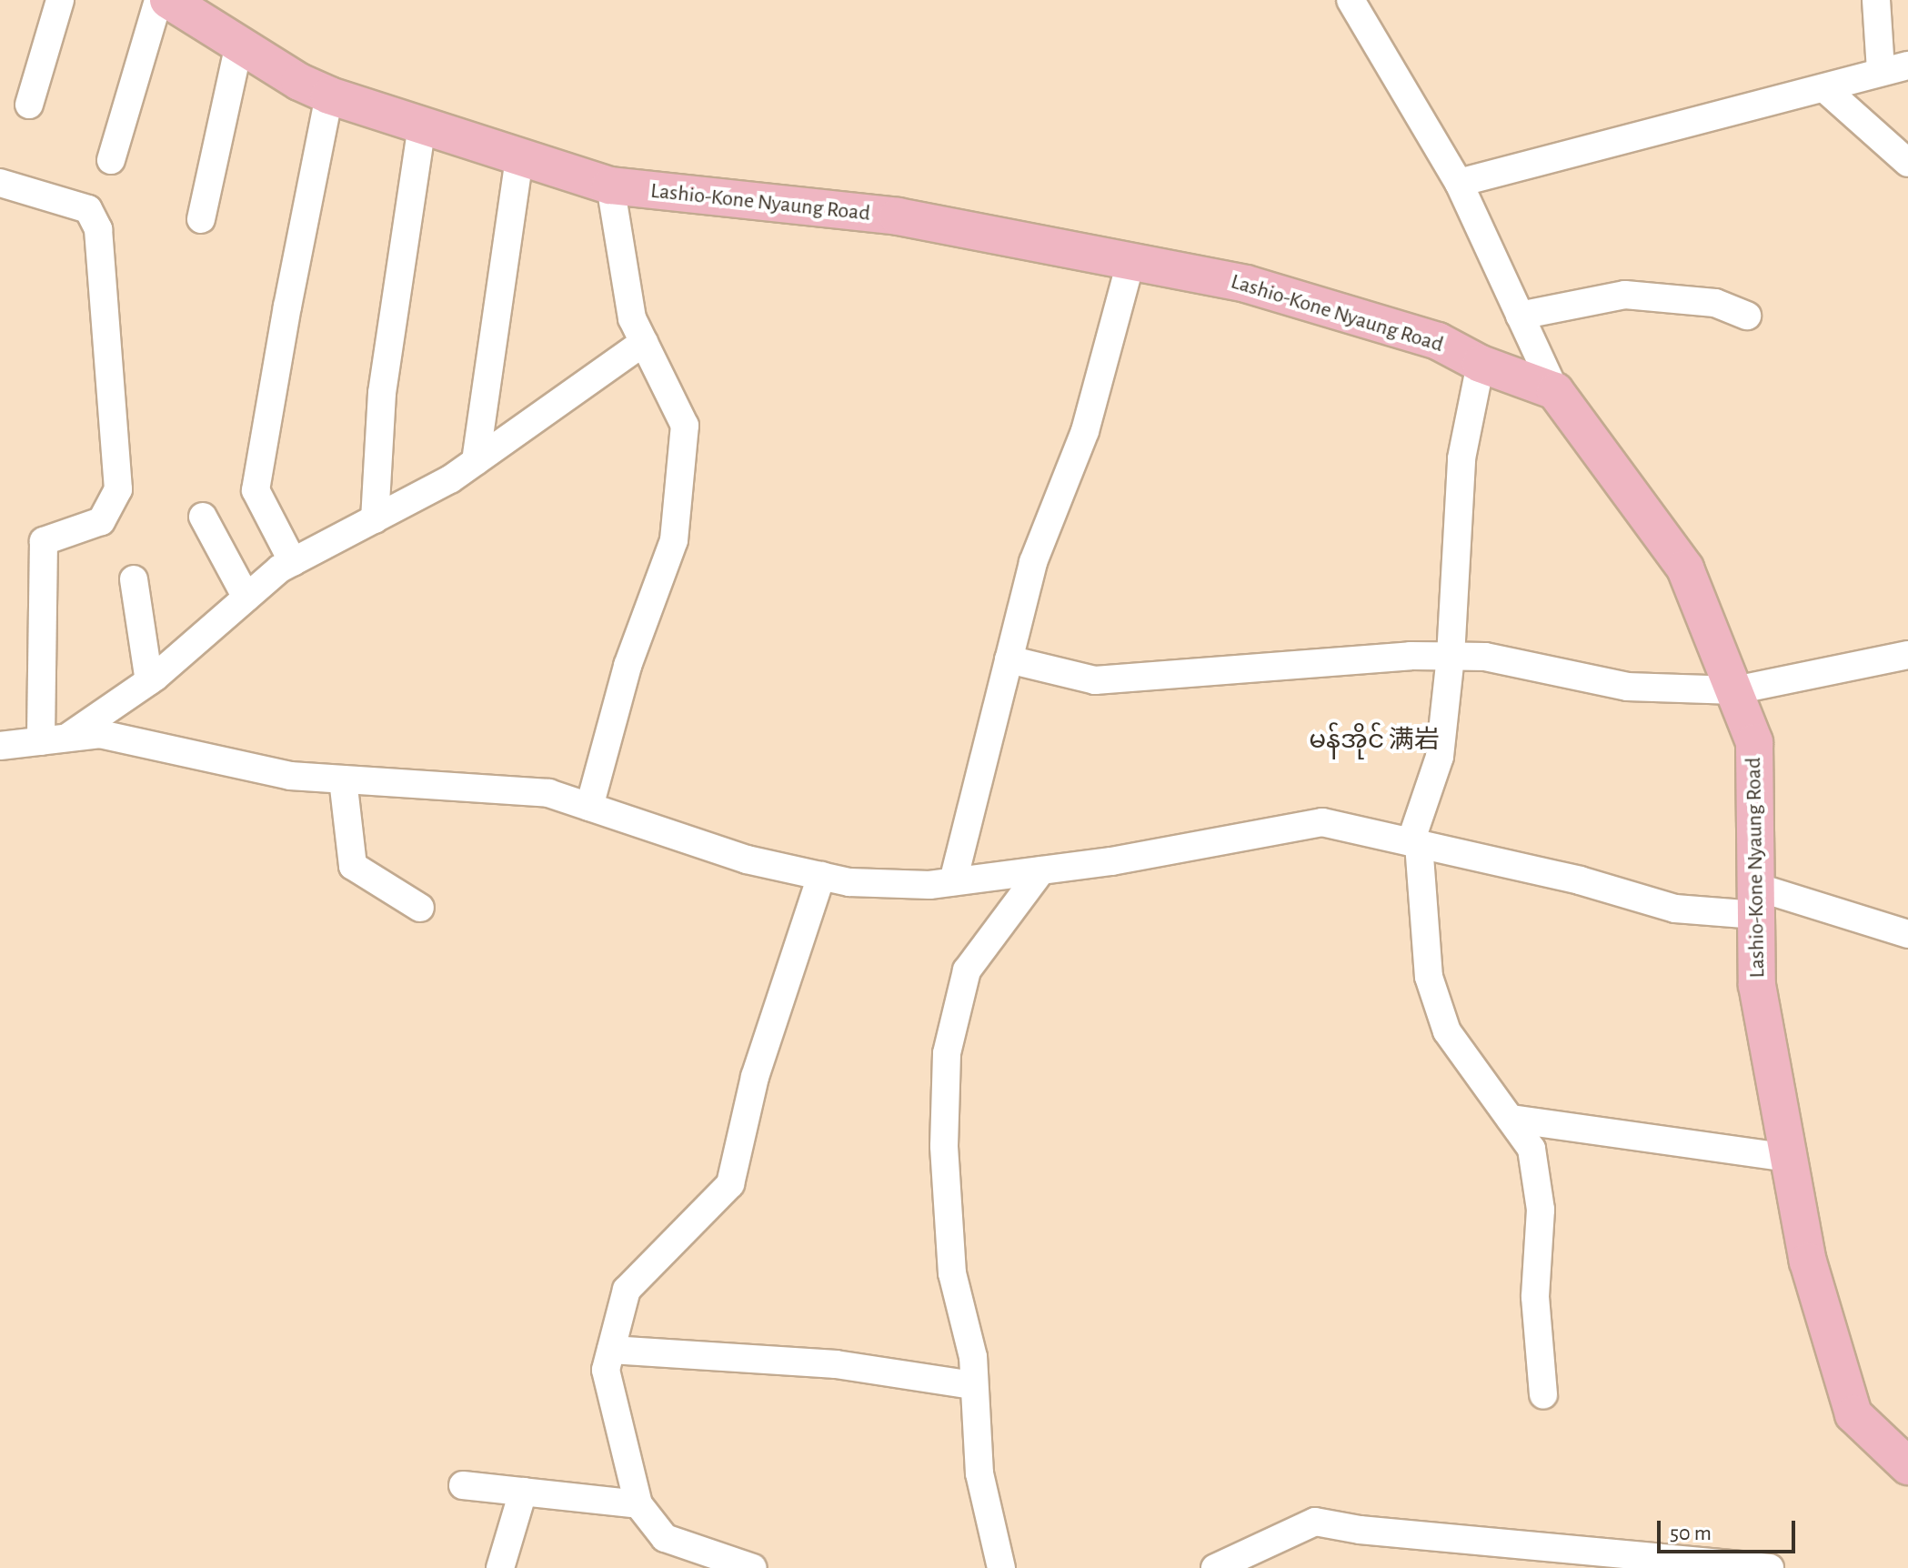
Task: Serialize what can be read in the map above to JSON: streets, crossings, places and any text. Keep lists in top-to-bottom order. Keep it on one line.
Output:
{"streets":{"main road":["Lashio-Kone Nyaung Road"]},"districts":["မန်အိုင် 满岩"],"scale_bar":"50 m"}
